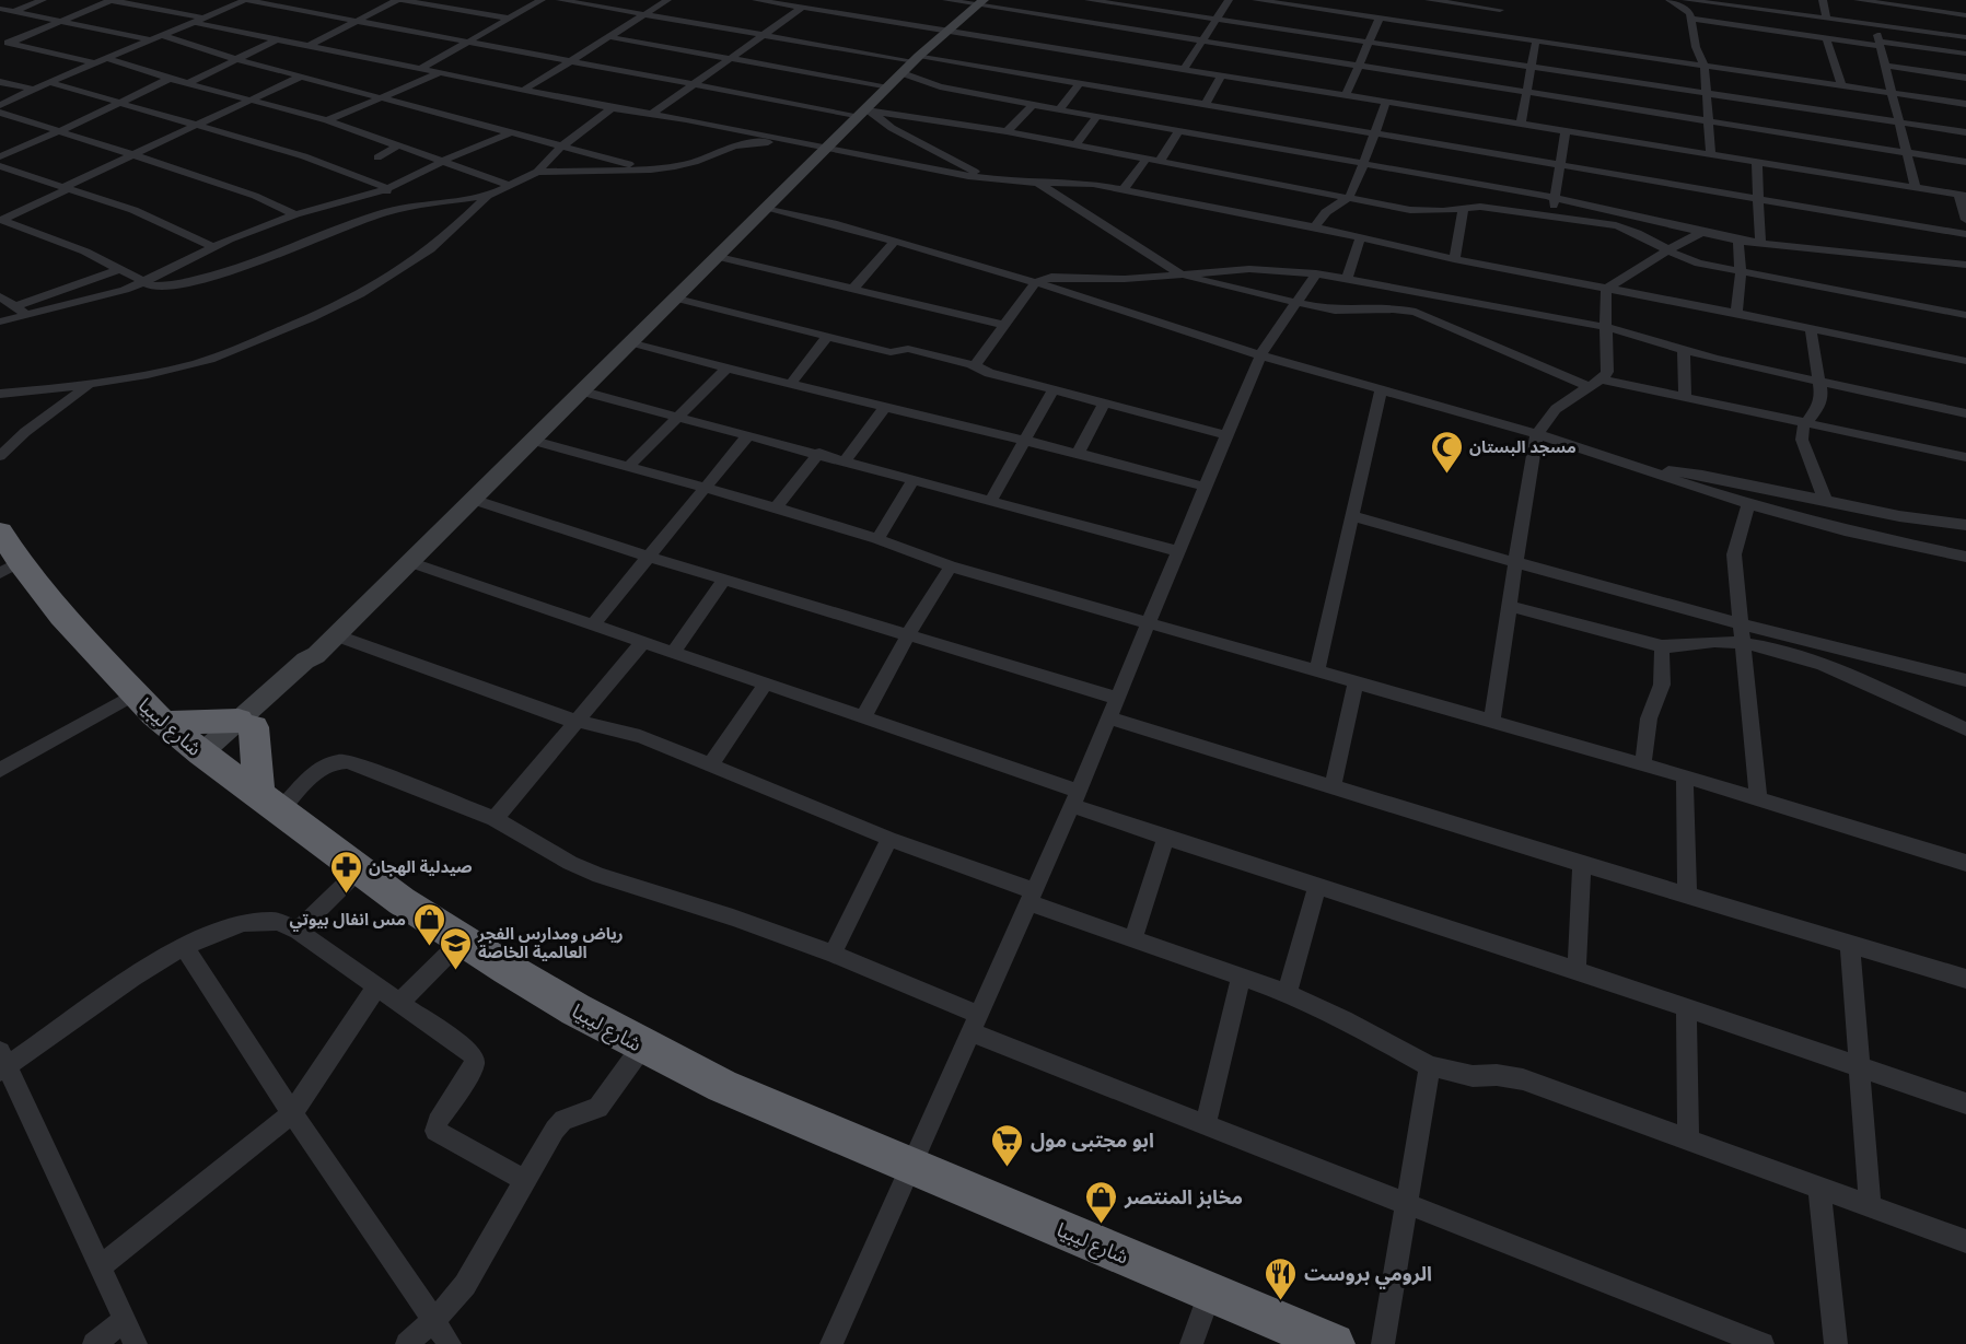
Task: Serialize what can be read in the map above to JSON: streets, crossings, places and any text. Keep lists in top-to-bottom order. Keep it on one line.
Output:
{"streets":{"highway":["شارع ليبيا"]},"places":{"mosque":["مسجد البستان"],"pharmacy":["صيدلية الهجان"],"shop":["مس انفال بيوتي","مخابز المنتصر"],"school or university":["رياض ومدارس الفجر العالمية الخاصة"],"supermarket":["ابو مجتبى مول"],"restaurant":["الرومي بروست"]}}
